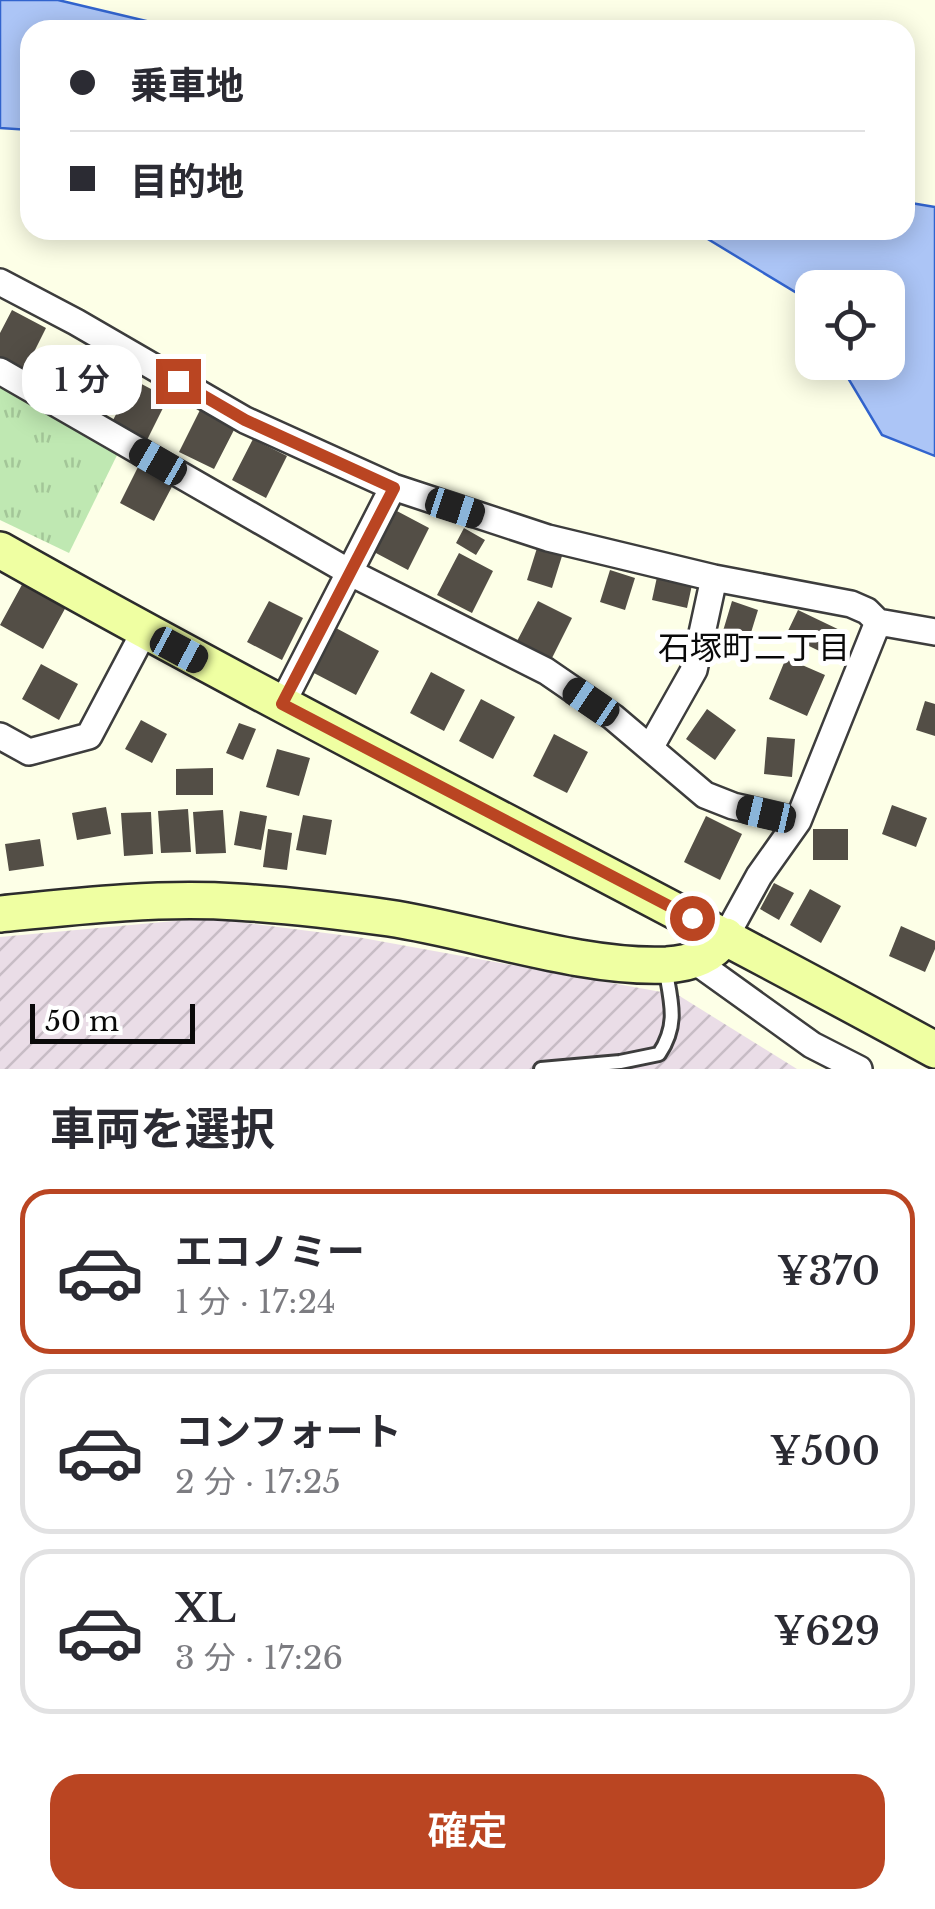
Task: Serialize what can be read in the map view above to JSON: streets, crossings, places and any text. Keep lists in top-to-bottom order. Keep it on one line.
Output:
{"districts":["石塚町二丁目"],"scale_bar":"50 m","page":{"banner":["乗車地","目的地"],"bubble":"1 分","scale":"50 m","heading":"車両を選択","list":[{"name":"エコノミー","note":"1 分 · 17:24","value":"¥370"},{"name":"コンフォート","note":"2 分 · 17:25","value":"¥500"},{"name":"XL","note":"3 分 · 17:26","value":"¥629"}],"buttons":"確定"}}
